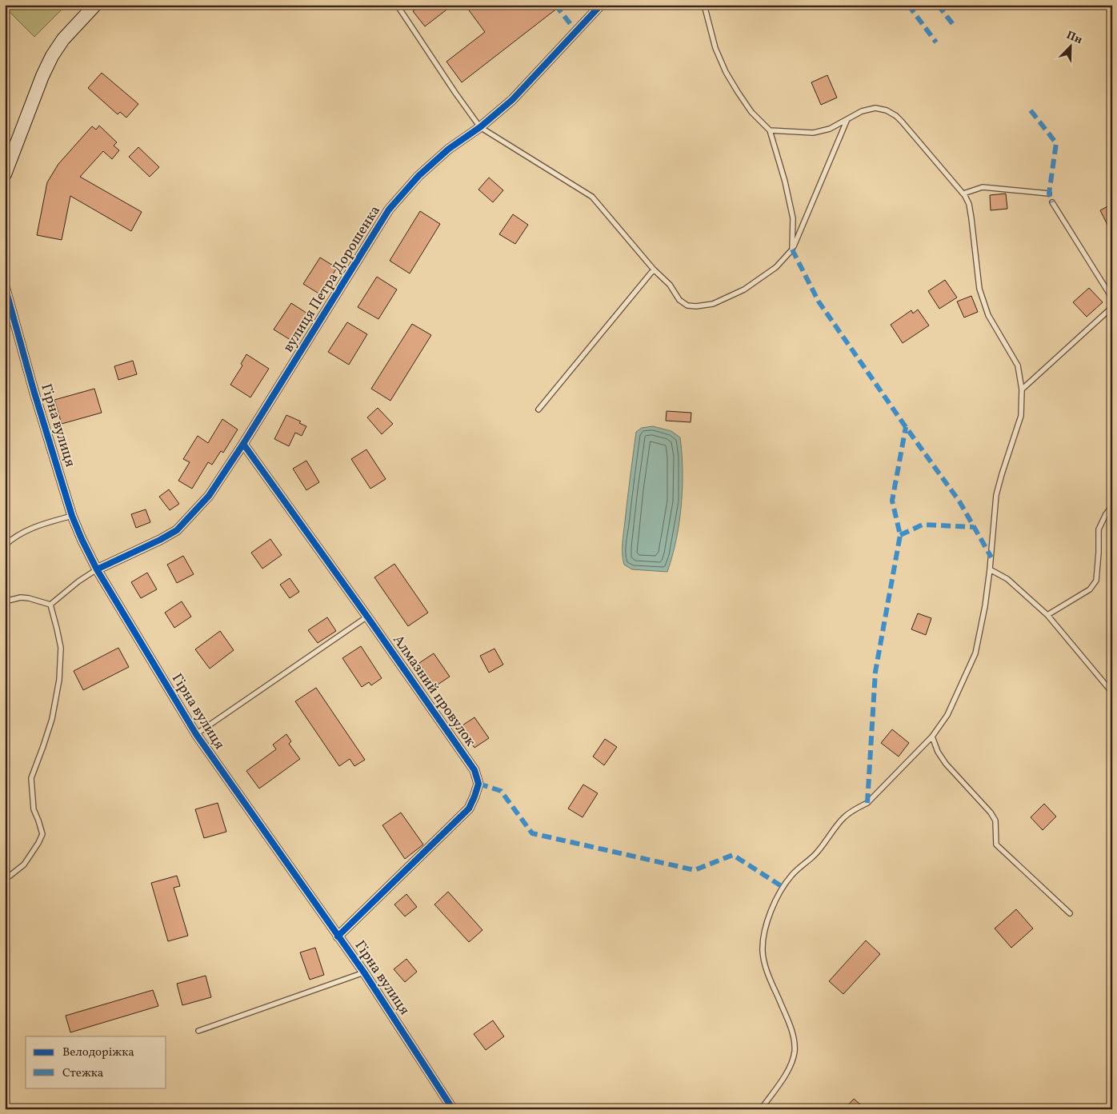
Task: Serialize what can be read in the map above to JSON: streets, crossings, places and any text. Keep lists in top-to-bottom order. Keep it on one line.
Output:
{"streets":{"street":["вулиця Петра Дорошенка","Гірна вулиця","Алмазний провулок"]},"crossings":[["вулиця Петра Дорошенка","Гірна вулиця"],["вулиця Петра Дорошенка","Алмазний провулок"],["Гірна вулиця","Алмазний провулок"]],"legend":["Велодоріжка","Стежка"],"north":"top right"}
